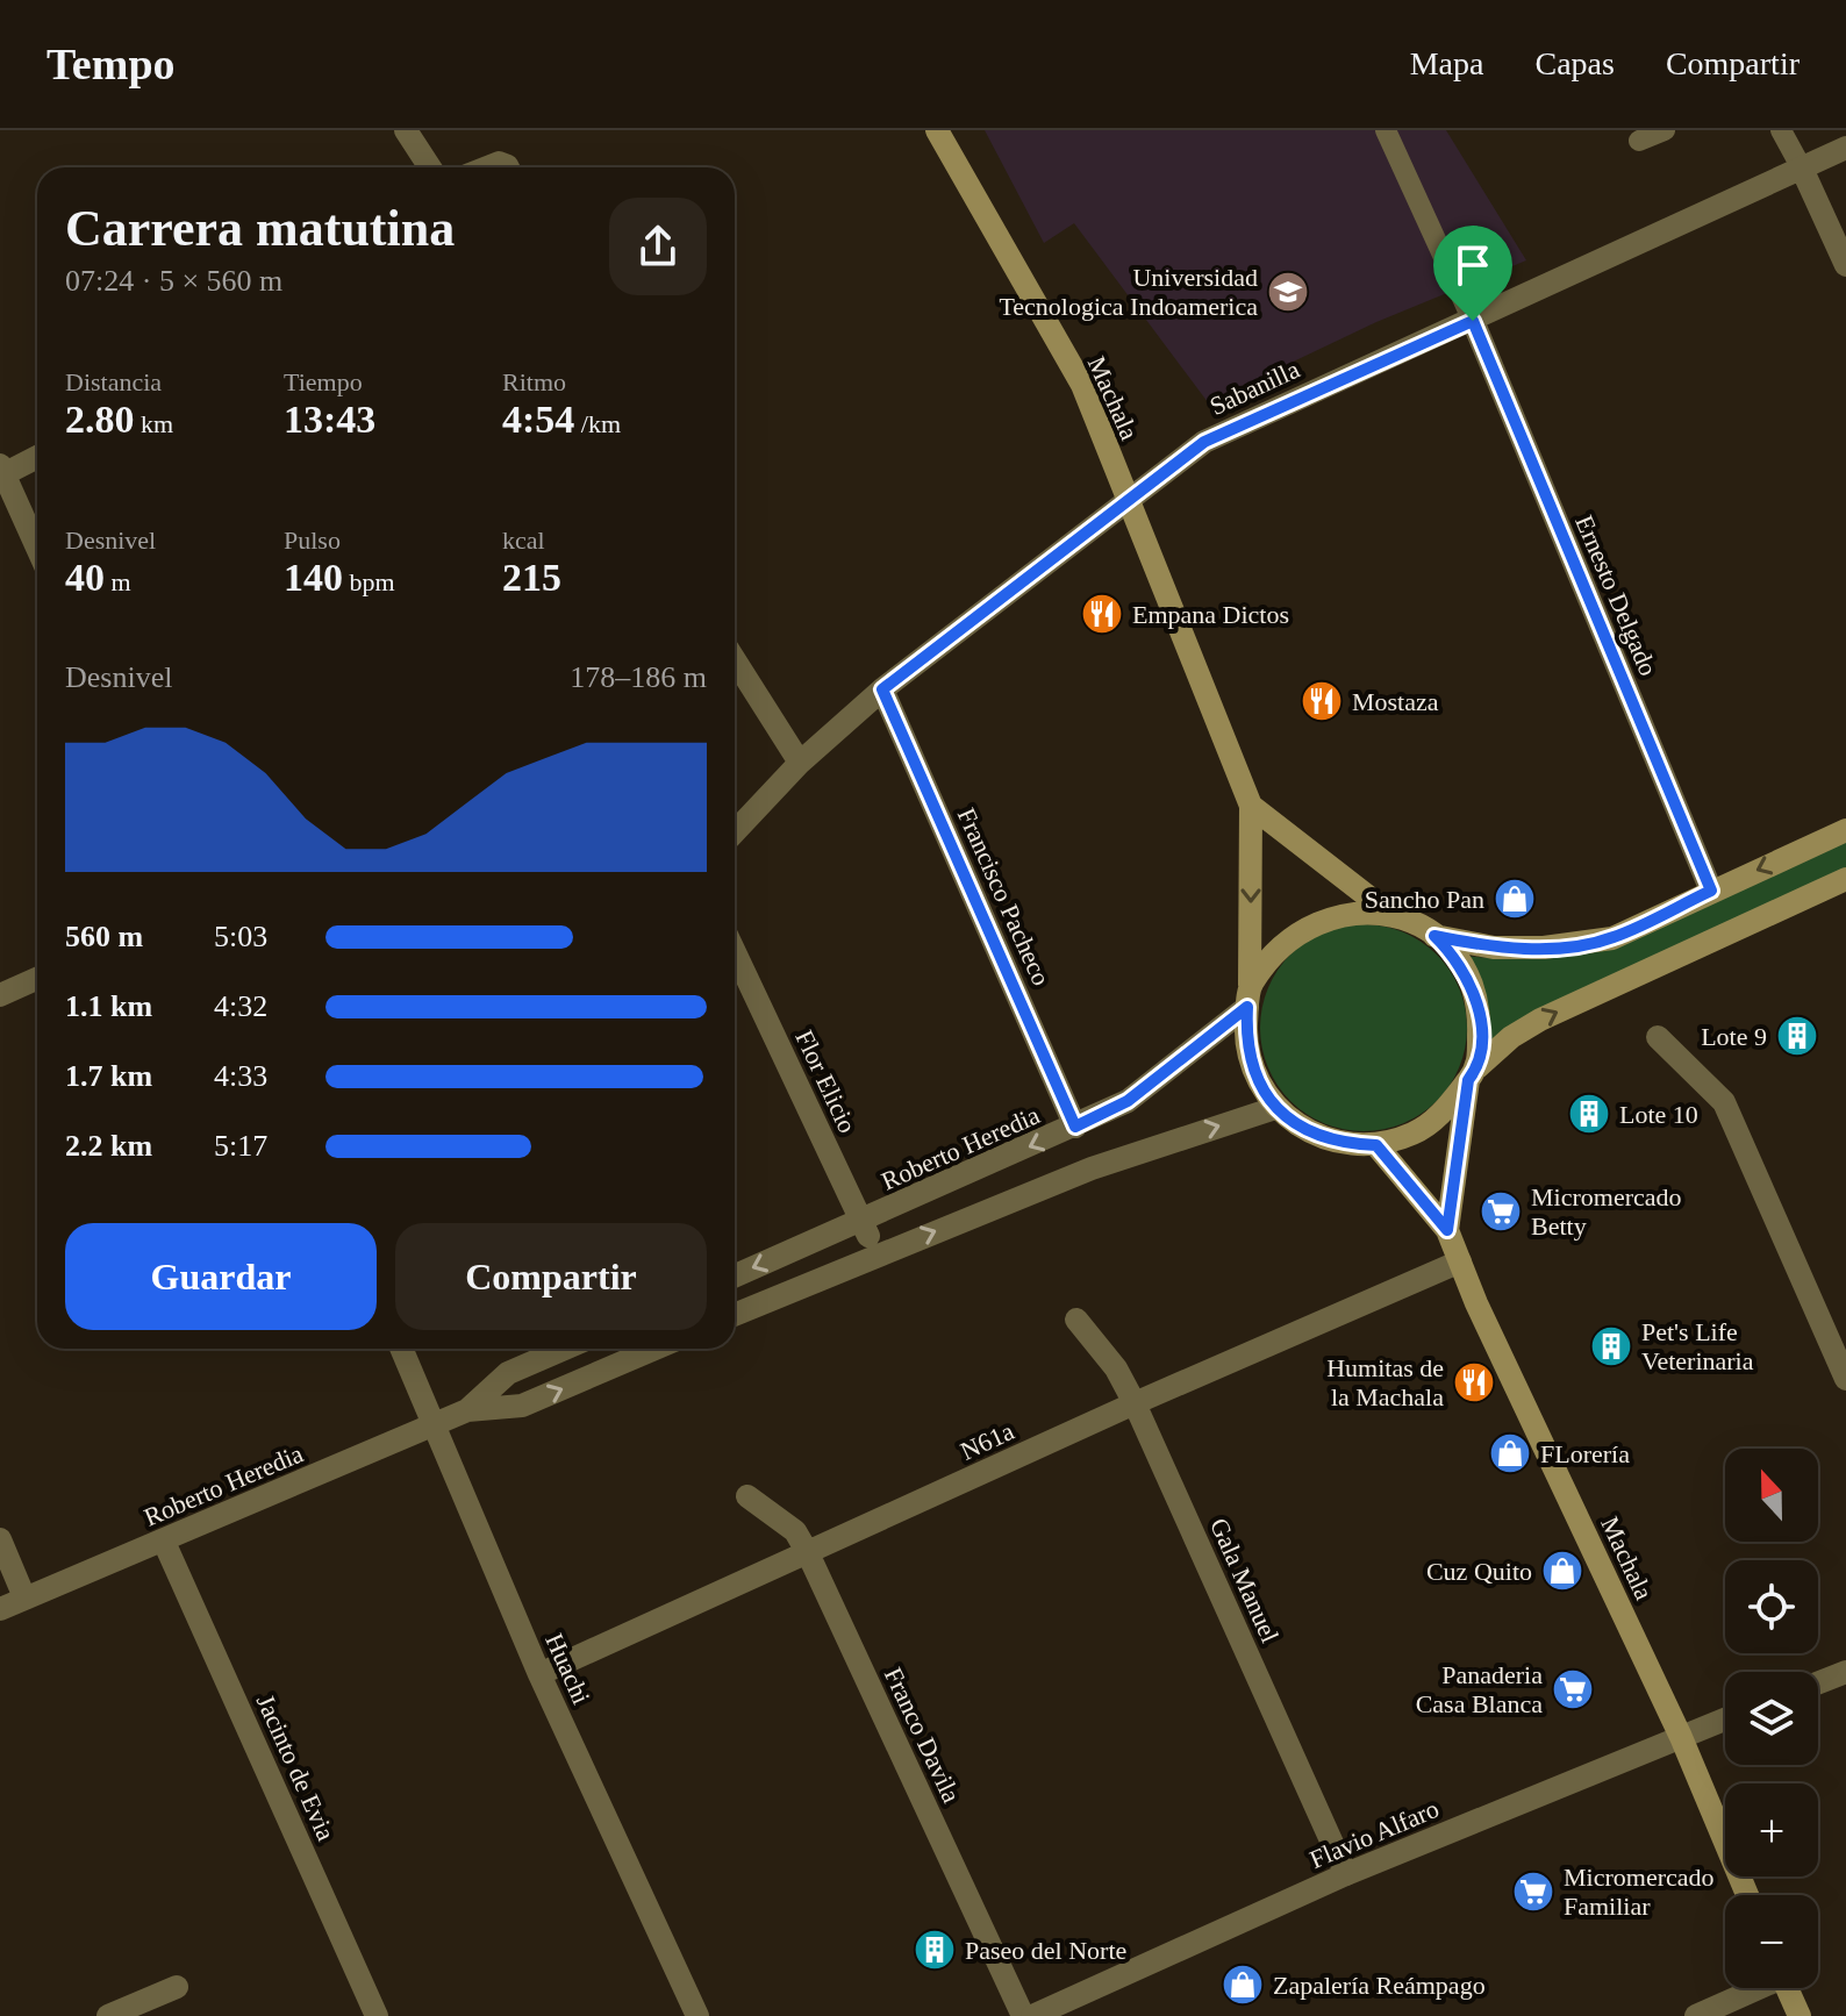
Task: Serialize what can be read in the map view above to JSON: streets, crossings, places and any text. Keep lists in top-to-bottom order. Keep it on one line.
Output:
{"streets":{"main road":["Machala"],"street":["Sabanilla","Ernesto Delgado","Francisco Pacheco","Flor Elicio","Roberto Heredia","N61a","Gala Manuel","Huachi","Franco Davila","Jacinto de Evia","Flavio Alfaro"]},"crossings":[["Sabanilla","Machala"],["Sabanilla","Ernesto Delgado"],["Sabanilla","Francisco Pacheco"],["Machala","Roberto Heredia"],["Machala","N61a"],["Machala","Flavio Alfaro"],["Francisco Pacheco","Roberto Heredia"],["Flor Elicio","Roberto Heredia"],["Roberto Heredia","Huachi"],["Roberto Heredia","Jacinto de Evia"],["N61a","Gala Manuel"],["N61a","Huachi"],["N61a","Franco Davila"],["Gala Manuel","Flavio Alfaro"]],"places":{"school or university":["Universidad Tecnologica Indoamerica"],"restaurant":["Empana Dictos","Mostaza","Humitas de la Machala"],"shop":["Sancho Pan","FLorería","Cuz Quito","Zapalería Reámpago"],"building":["Lote 9","Lote 10","Pet's Life Veterinaria","Paseo del Norte"],"supermarket":["Micromercado Betty","Panaderia Casa Blanca","Micromercado Familiar"]},"north":"top","page":{"header":"Tempo","nav":["Mapa","Capas","Compartir"],"heading":["Carrera matutina","07:24 · 5 × 560 m"],"stats":[["Distancia","2.80 km"],["Tiempo","13:43"],["Ritmo","4:54 /km"],["Desnivel","40 m"],["Pulso","140 bpm"],["kcal","215"]],"chart":["Desnivel","178–186 m"],"list":[{"name":"560 m","note":"5:03"},{"name":"1.1 km","note":"4:32"},{"name":"1.7 km","note":"4:33"},{"name":"2.2 km","note":"5:17"}],"buttons":["Guardar","Compartir"],"map_buttons":["+","−"]}}
